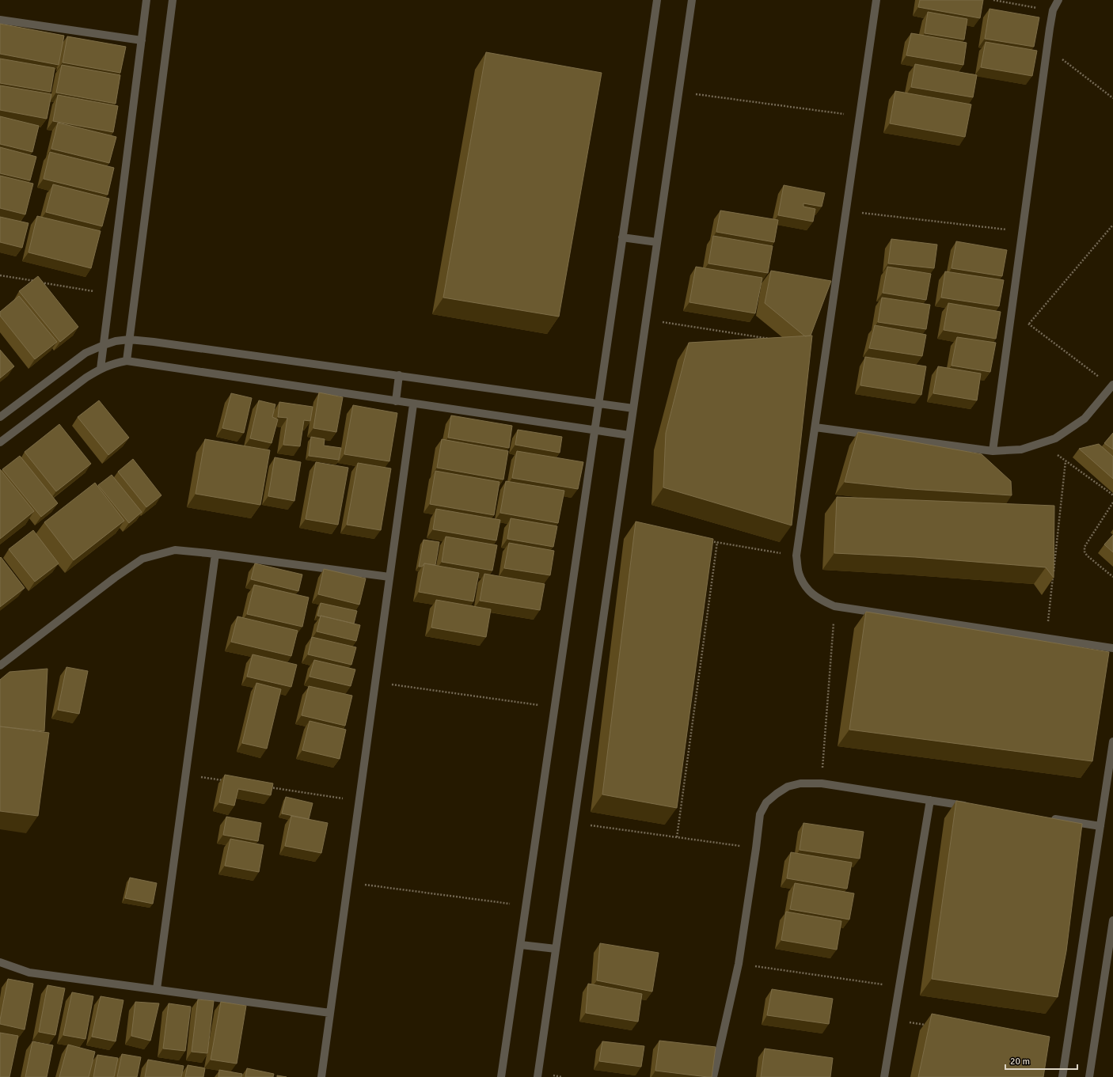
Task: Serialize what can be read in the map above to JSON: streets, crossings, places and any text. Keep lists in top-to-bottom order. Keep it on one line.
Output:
{"scale_bar":"20 m"}
